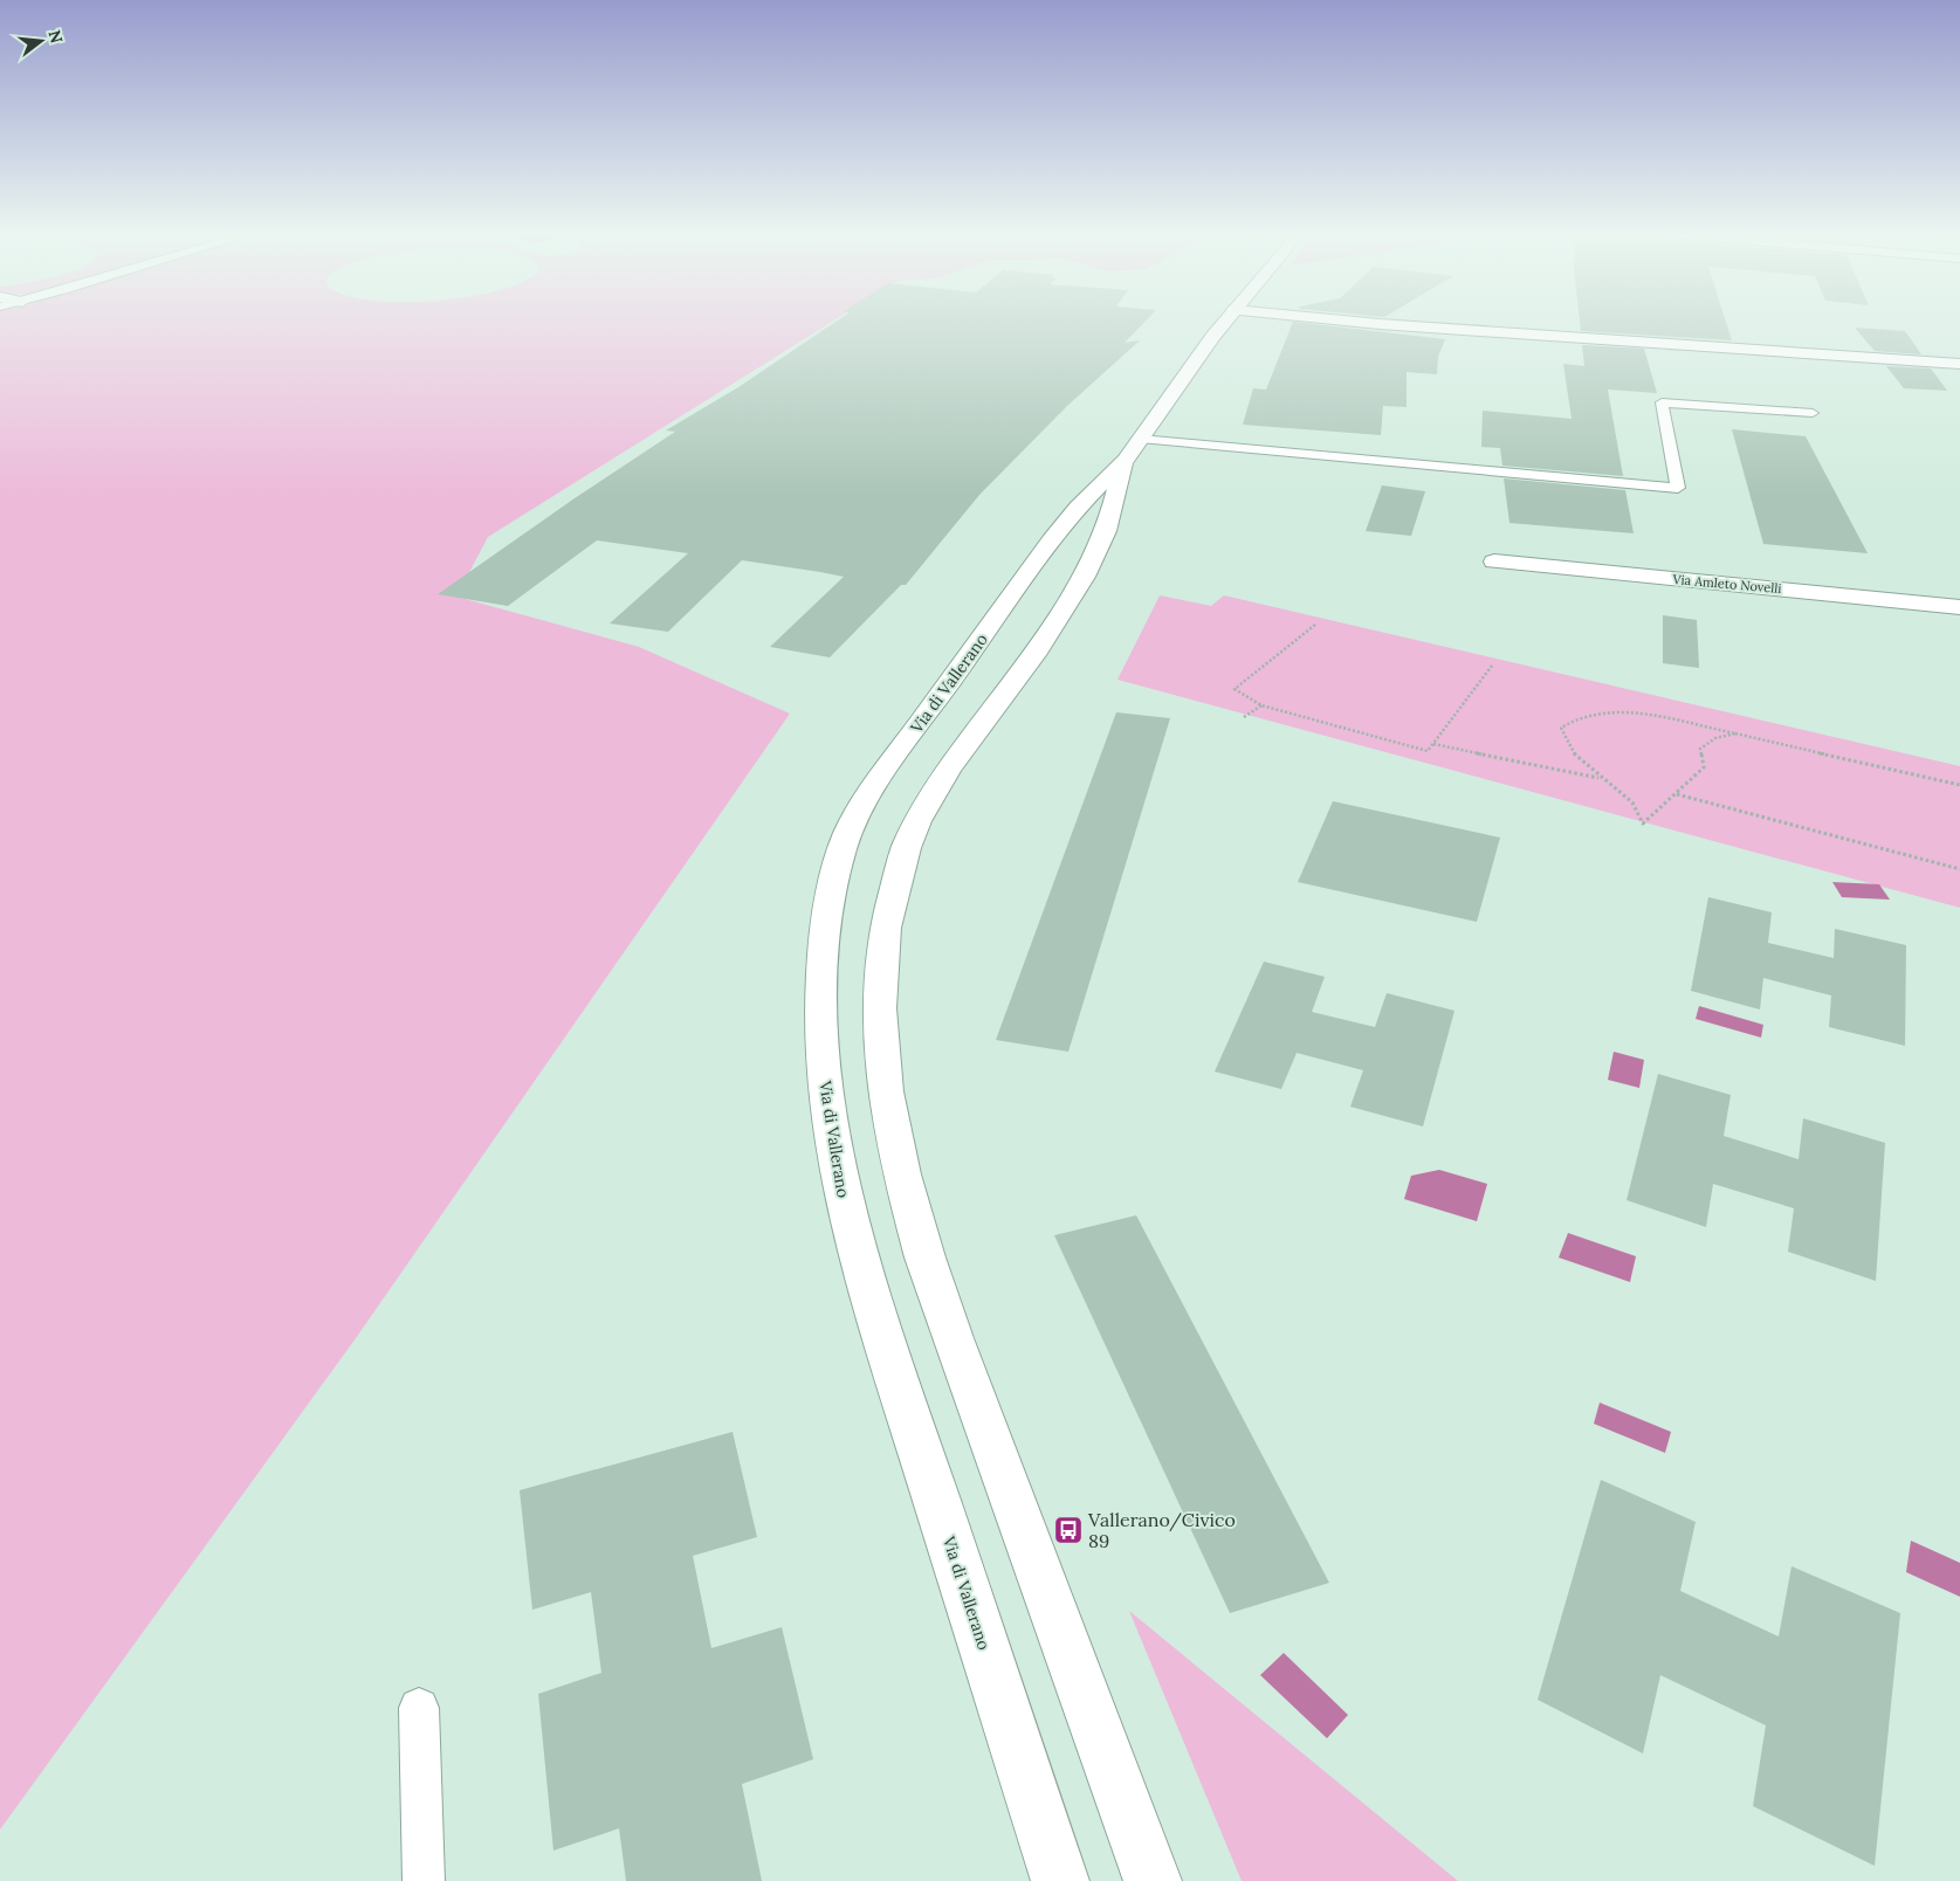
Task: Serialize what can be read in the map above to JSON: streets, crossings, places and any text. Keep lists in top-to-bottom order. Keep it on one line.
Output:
{"streets":{"street":["Via Amleto Novelli","Via di Vallerano"]},"places":{"bus stop":["Vallerano/Civico 89"]},"north":"right"}
